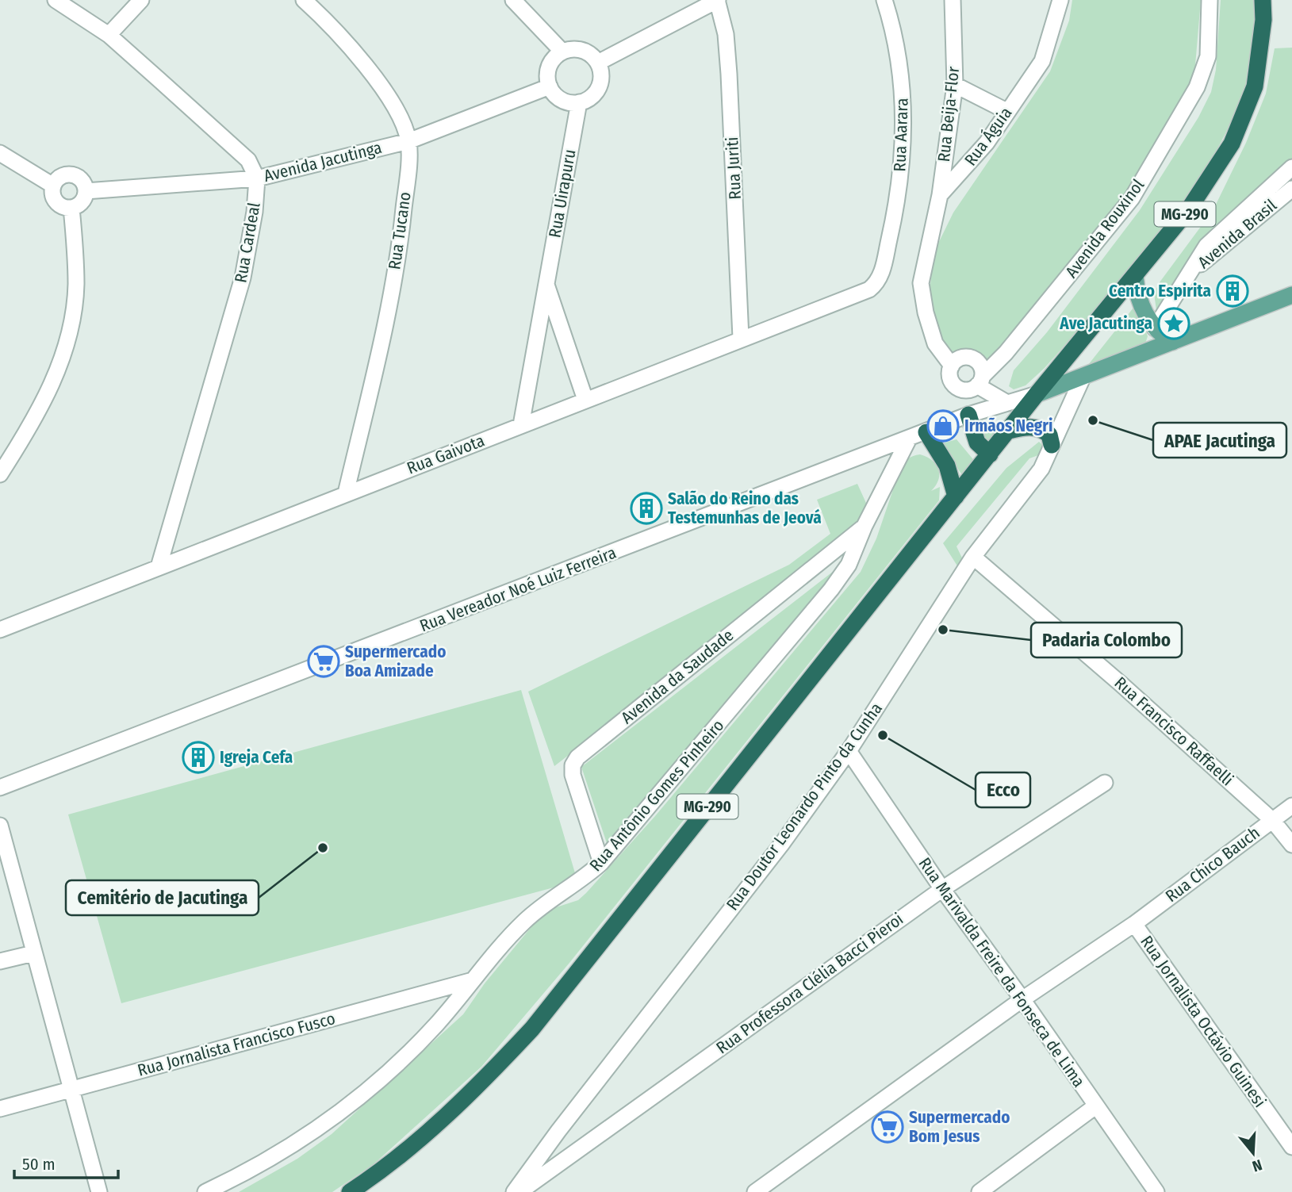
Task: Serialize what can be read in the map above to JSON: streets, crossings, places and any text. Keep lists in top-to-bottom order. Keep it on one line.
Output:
{"streets":{"highway":["MG-290"],"street":["Rua Beija-Flor","Rua Aarara","Rua Águia","Avenida Jacutinga","Rua Juriti","Rua Uirapuru","Avenida Rouxinol","Rua Tucano","Avenida Brasil","Rua Cardeal","Rua Gaivota","Rua Vereador Noé Luiz Ferreira","Avenida da Saudade","Rua Francisco Raffaelli","Rua Antônio Gomes Pinheiro","Rua Doutor Leonardo Pinto da Cunha","Rua Chico Bauch","Rua Marivalda Freire da Fonseca de Lima","Rua Professora Clélia Bacci Pieroi","Rua Jornalista Octávio Guinesi","Rua Jornalista Francisco Fusco"]},"crossings":[["Rua Beija-Flor","Rua Águia"],["Rua Aarara","Rua Gaivota"],["Avenida Jacutinga","Rua Uirapuru"],["Avenida Jacutinga","Rua Tucano"],["Avenida Jacutinga","Rua Cardeal"],["Rua Juriti","Rua Gaivota"],["Rua Uirapuru","Rua Gaivota"],["MG-290","Rua Vereador Noé Luiz Ferreira"],["Rua Tucano","Rua Gaivota"],["Rua Cardeal","Rua Gaivota"],["Rua Vereador Noé Luiz Ferreira","Rua Antônio Gomes Pinheiro"],["Avenida da Saudade","Rua Antônio Gomes Pinheiro"],["Rua Francisco Raffaelli","Rua Doutor Leonardo Pinto da Cunha"],["Rua Francisco Raffaelli","Rua Chico Bauch"],["Rua Antônio Gomes Pinheiro","Rua Jornalista Francisco Fusco"],["Rua Doutor Leonardo Pinto da Cunha","Rua Marivalda Freire da Fonseca de Lima"],["Rua Chico Bauch","Rua Marivalda Freire da Fonseca de Lima"],["Rua Chico Bauch","Rua Jornalista Octávio Guinesi"],["Rua Marivalda Freire da Fonseca de Lima","Rua Professora Clélia Bacci Pieroi"]],"places":{"building":["Centro Espirita","Salão do Reino das Testemunhas de Jeová","Igreja Cefa"],"place":["Ave Jacutinga"],"other":["APAE Jacutinga","Padaria Colombo","Ecco","Cemitério de Jacutinga"],"shop":["Irmãos Negri"],"supermarket":["Supermercado Boa Amizade","Supermercado Bom Jesus"]},"scale_bar":"50 m","north":"bottom"}
